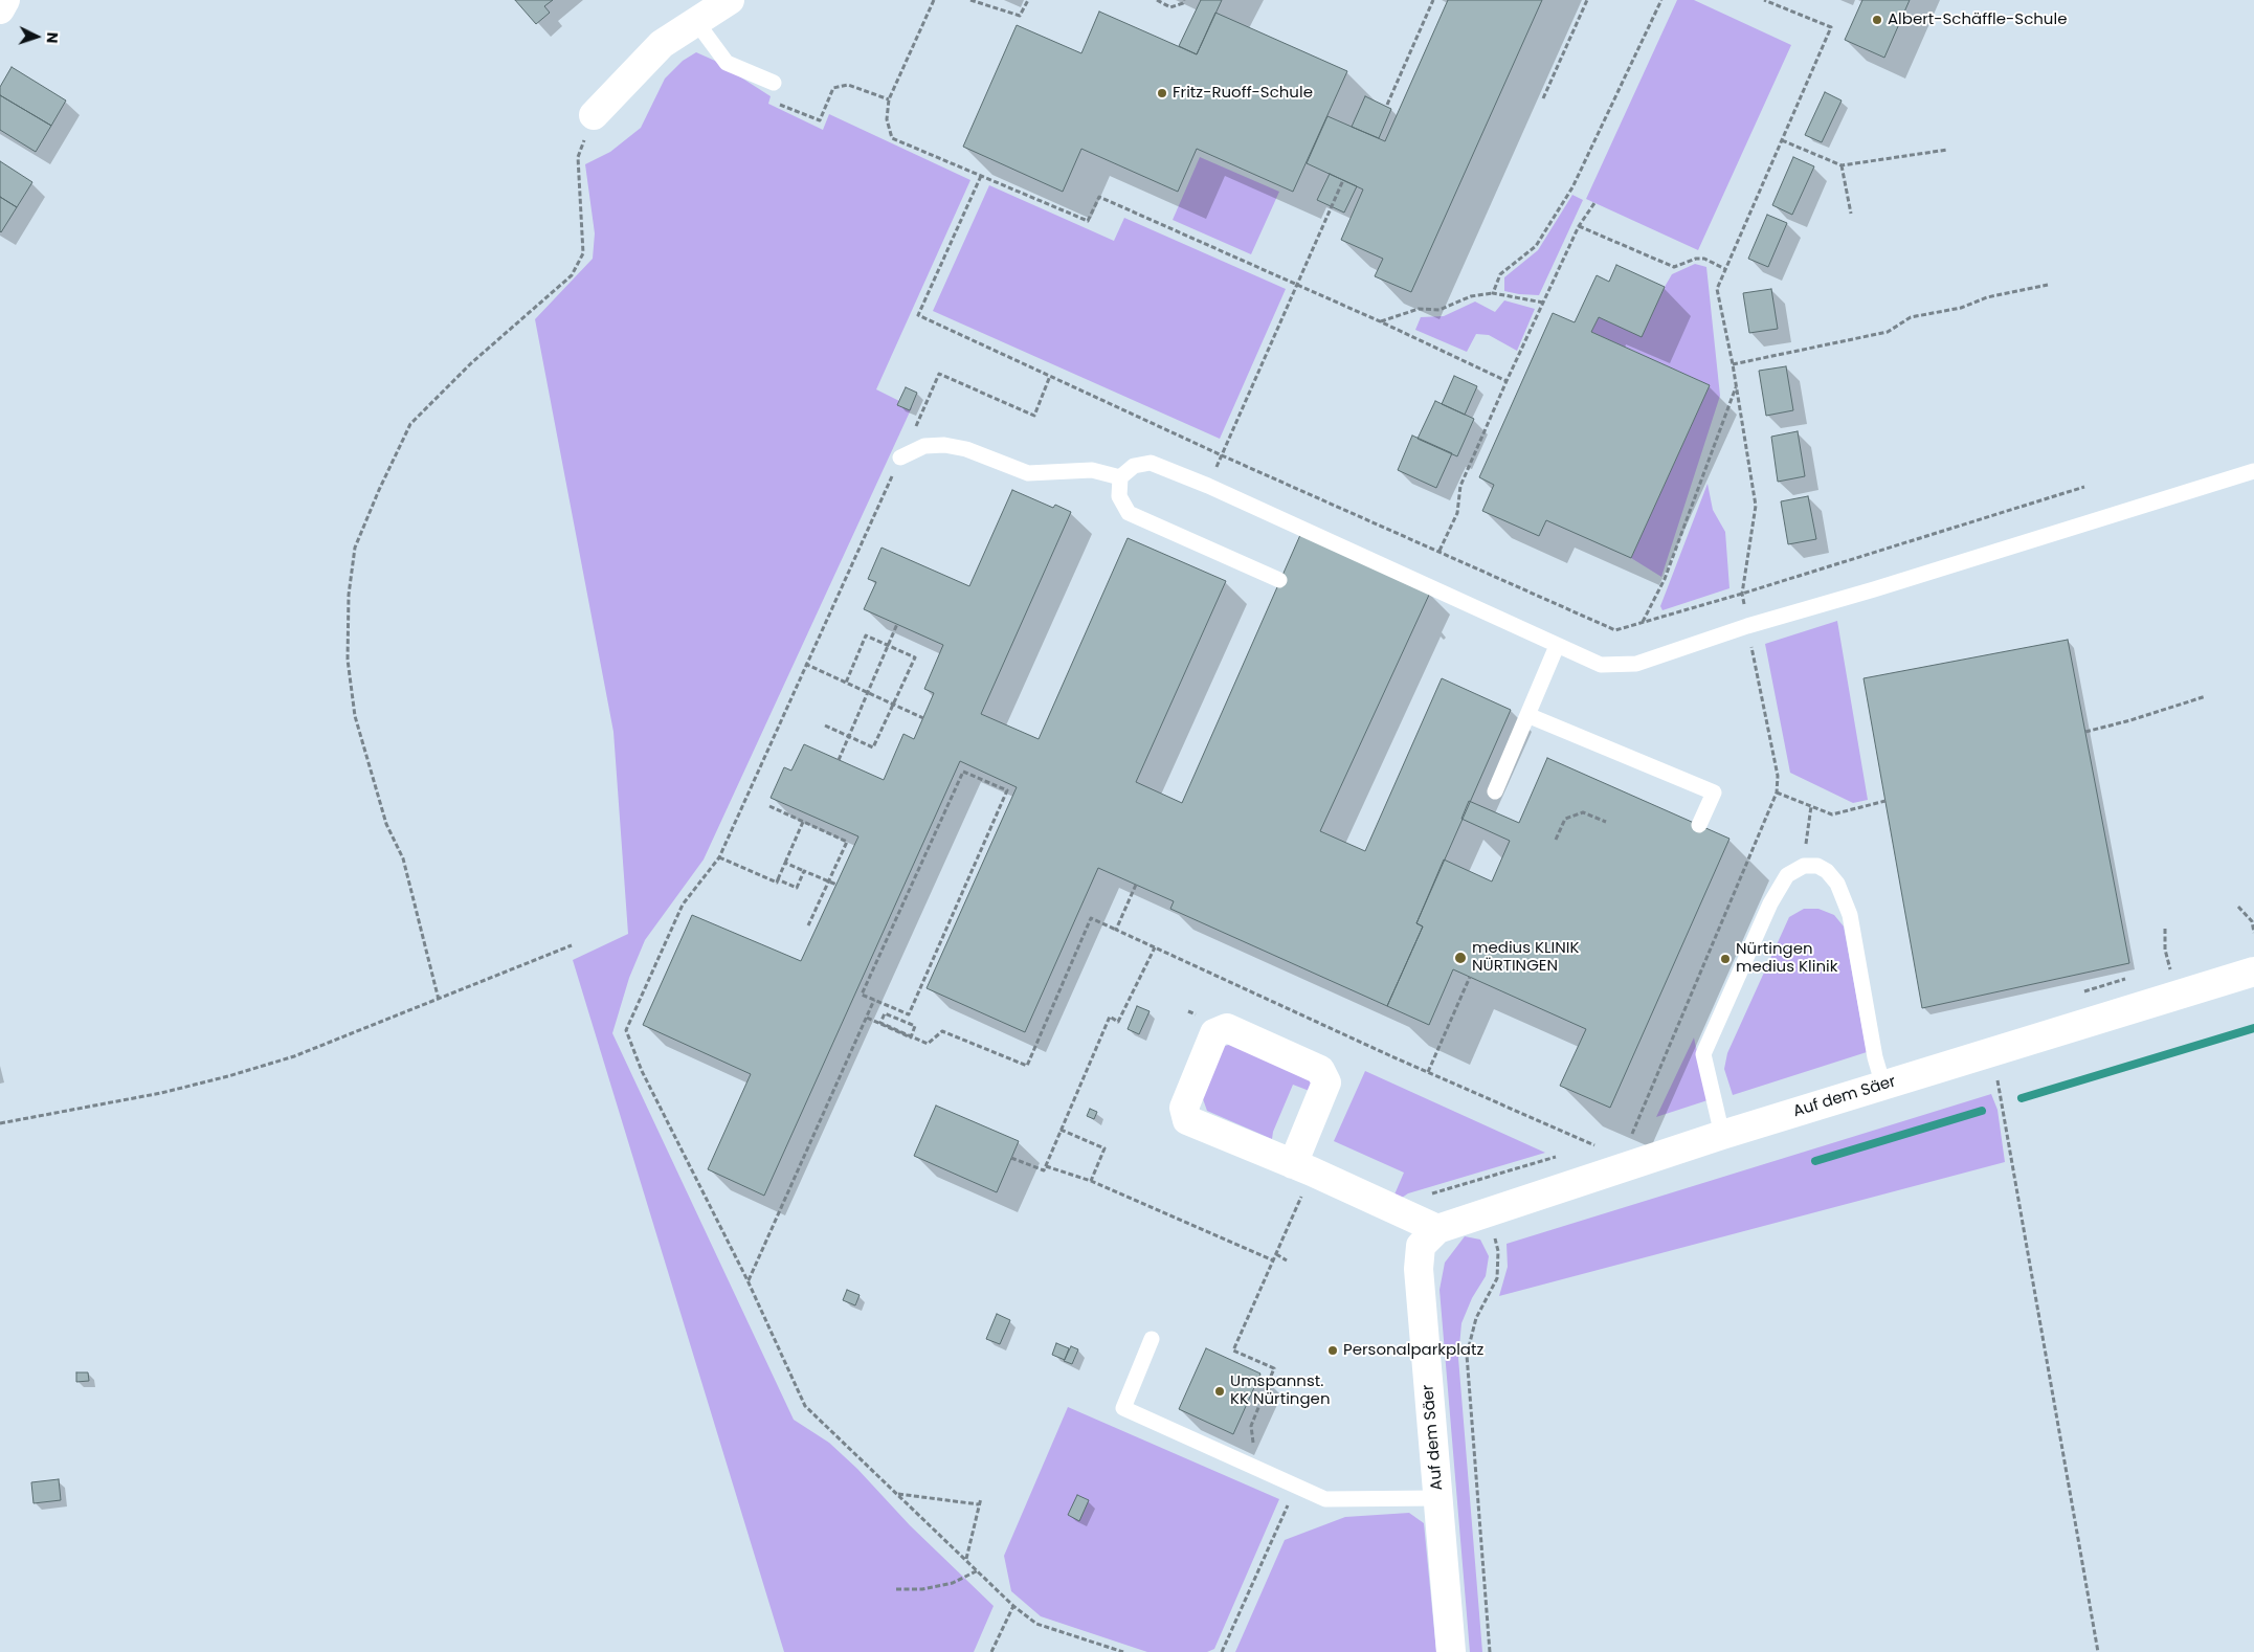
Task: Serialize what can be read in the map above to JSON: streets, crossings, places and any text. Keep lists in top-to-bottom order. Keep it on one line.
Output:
{"streets":{"street":["Auf dem Säer"]},"places":["Albert-Schäffle-Schule","Fritz-Ruoff-Schule","medius KLINIK NÜRTINGEN","Nürtingen medius Klinik","Personalparkplatz","Umspannst. KK Nürtingen"],"north":"right"}
